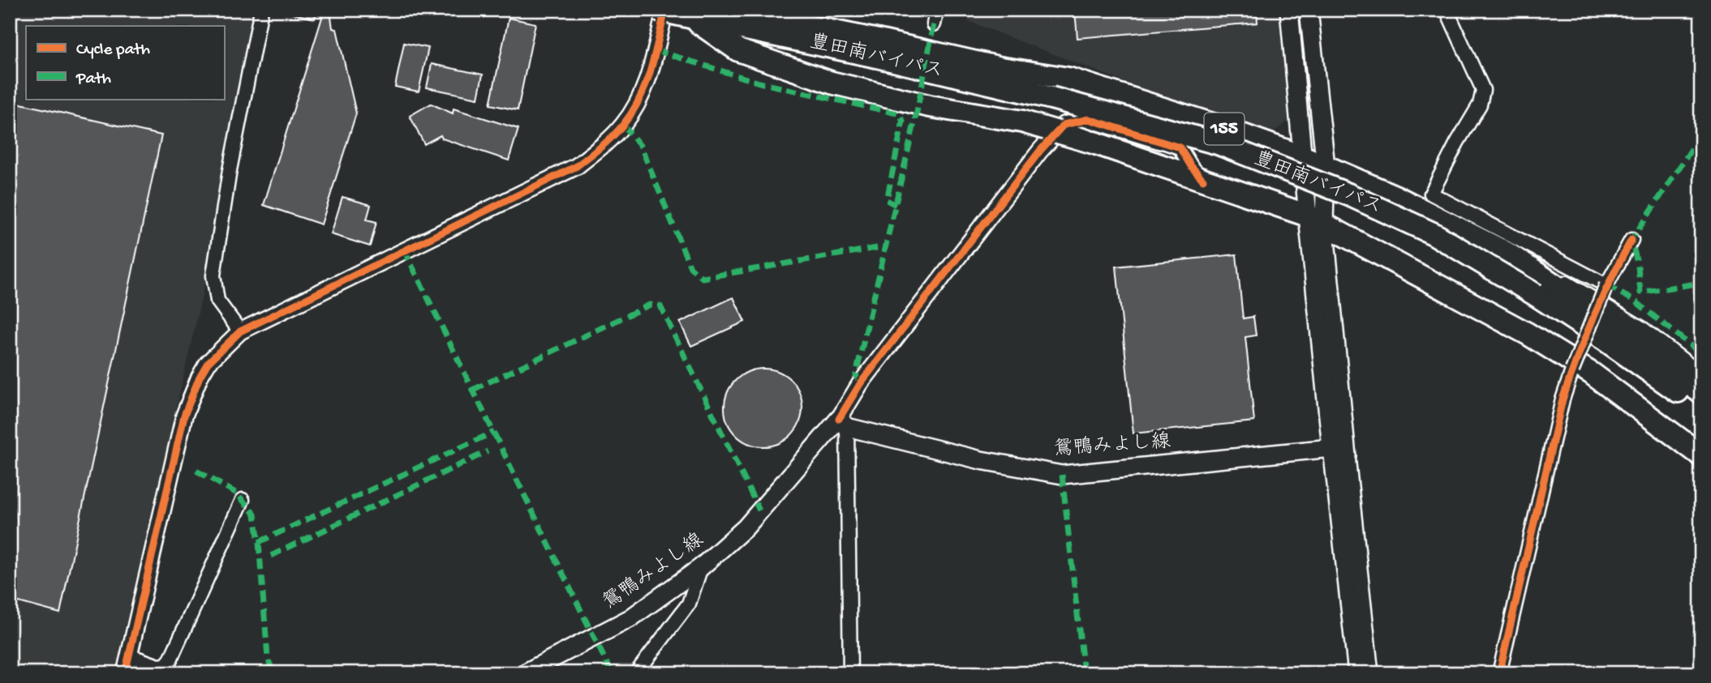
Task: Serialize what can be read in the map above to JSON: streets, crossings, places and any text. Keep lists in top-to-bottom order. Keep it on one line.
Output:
{"streets":{"highway":["豊田南バイパス","155"],"main road":["鴛鴨みよし線"]},"crossings":[["豊田南バイパス","155"]],"legend":["Cycle path","Path"]}
